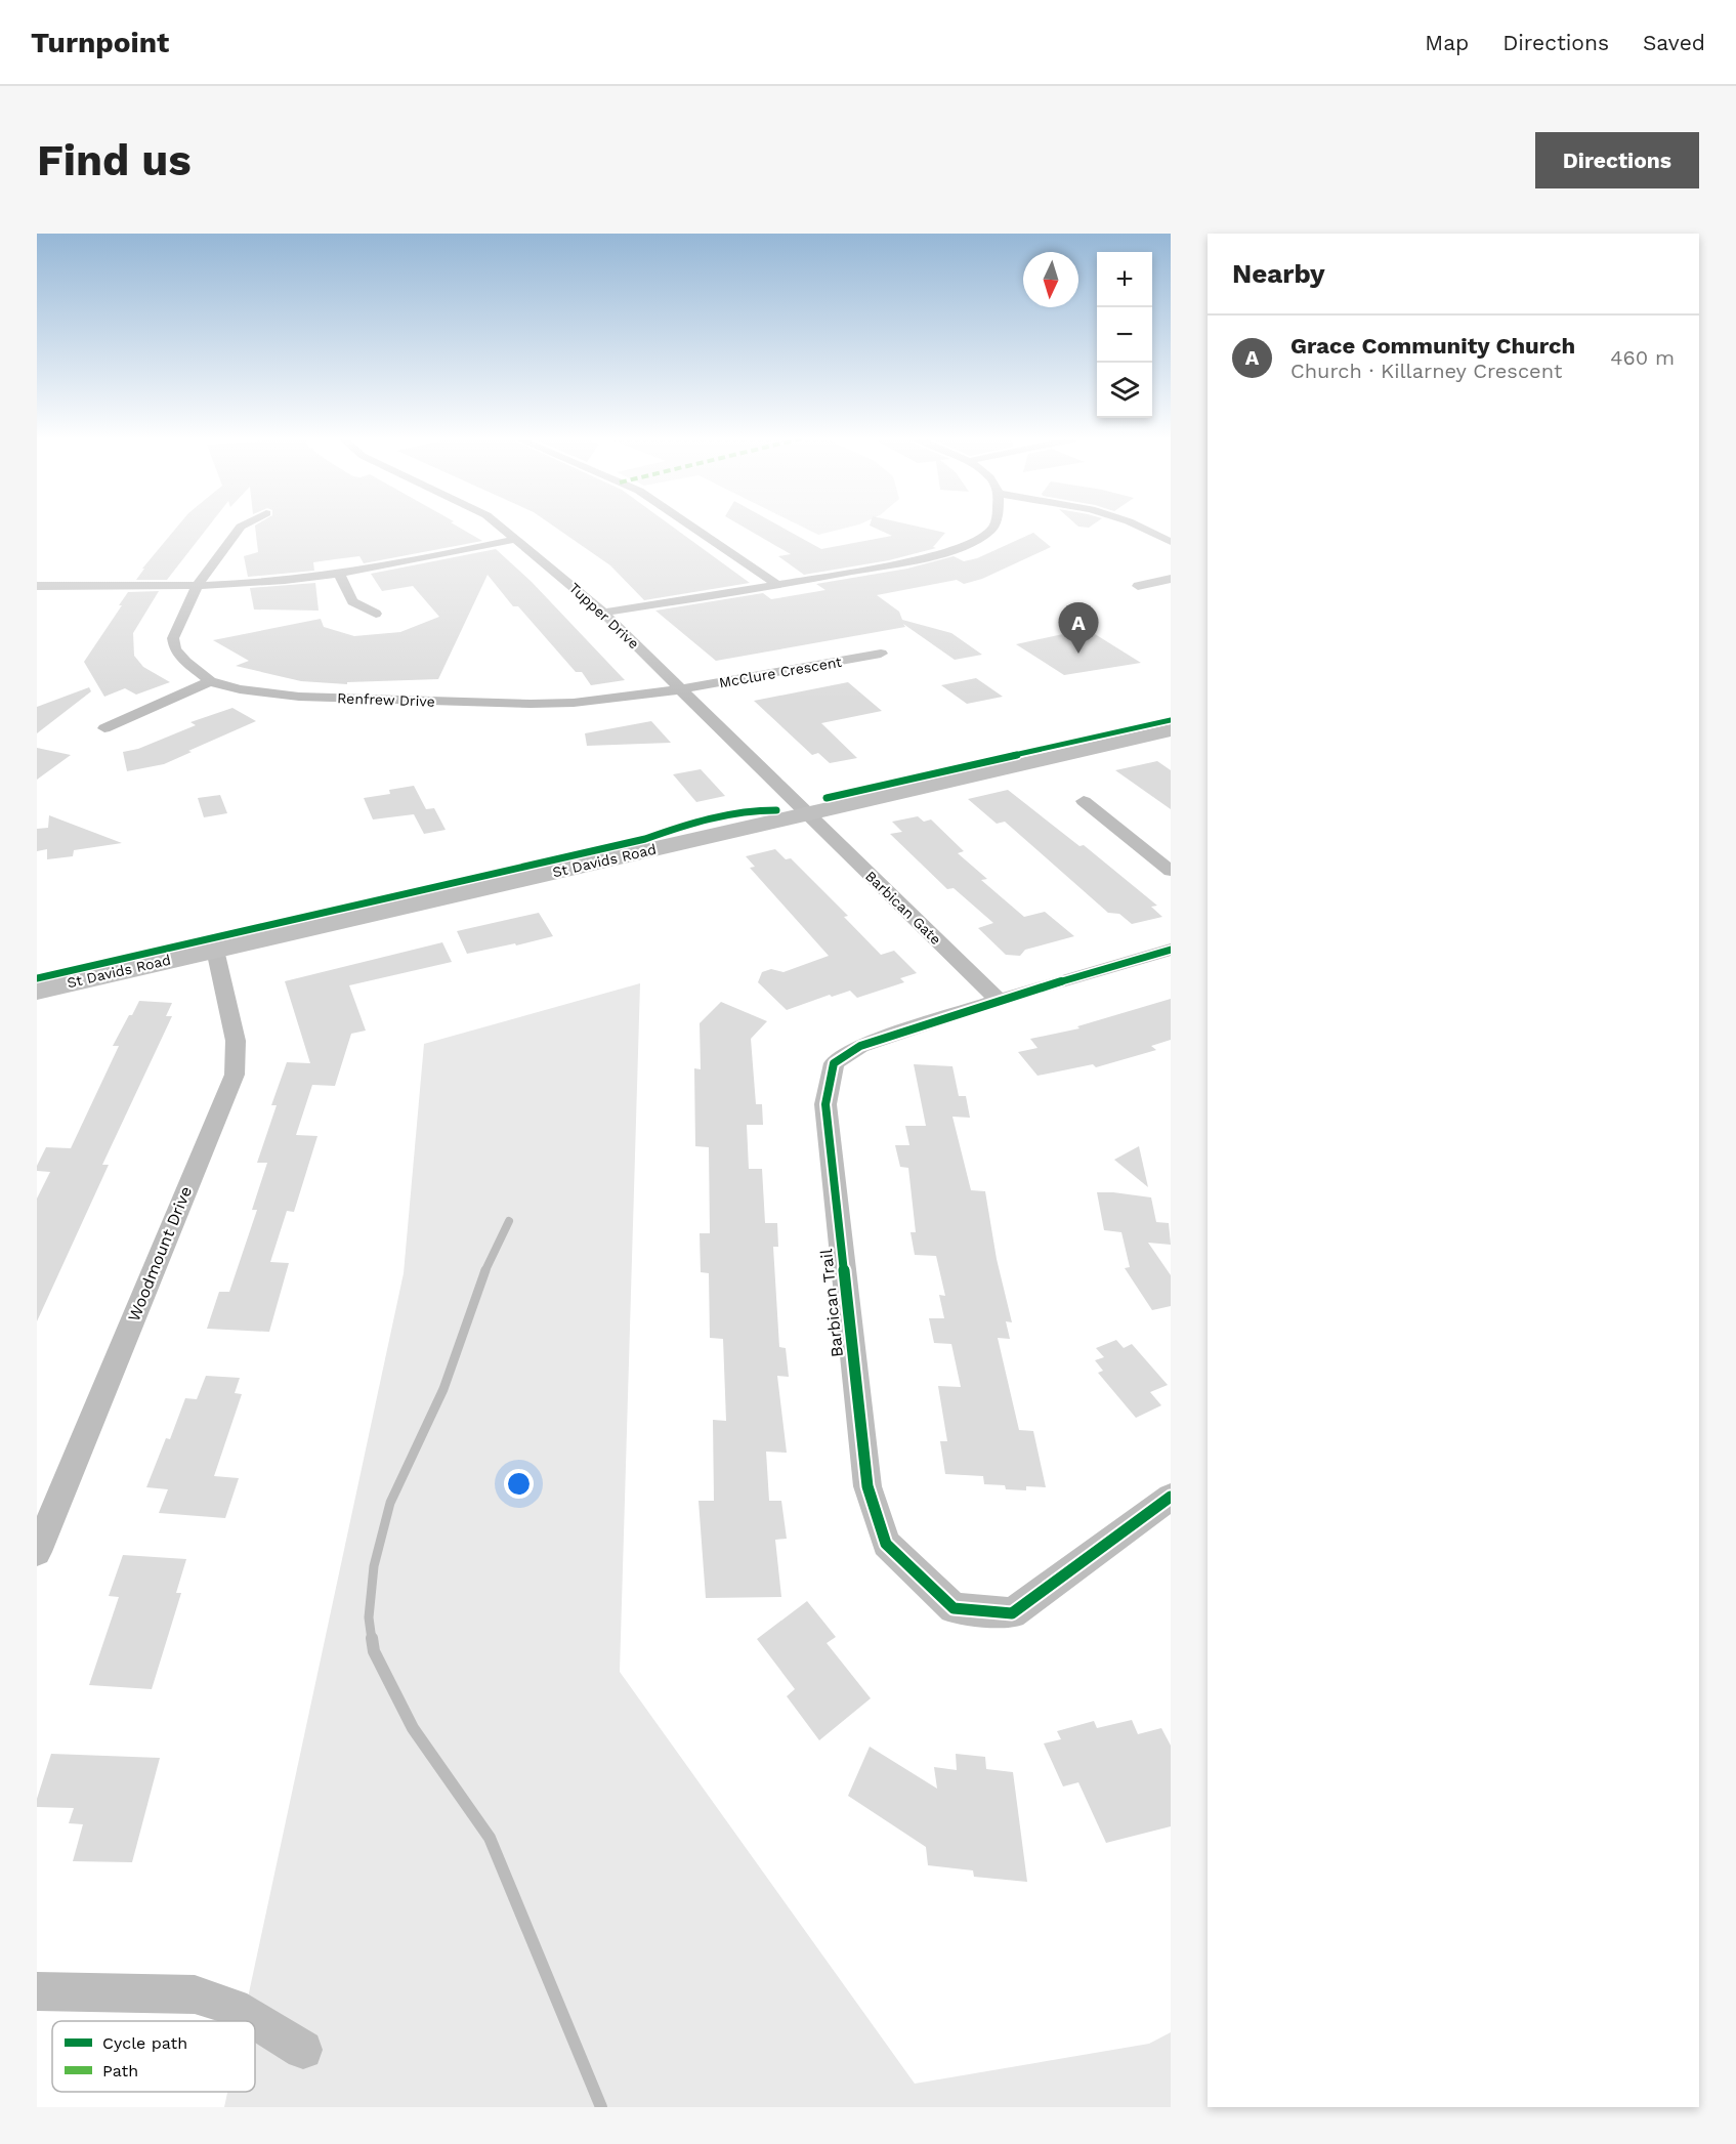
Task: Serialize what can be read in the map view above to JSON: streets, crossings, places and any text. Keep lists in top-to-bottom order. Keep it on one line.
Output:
{"streets":{"main road":["St Davids Road"],"street":["Tupper Drive","McClure Crescent","Renfrew Drive","Barbican Gate","Woodmount Drive","Barbican Trail"]},"crossings":[["Tupper Drive","McClure Crescent"],["Tupper Drive","Renfrew Drive"],["Tupper Drive","St Davids Road"],["Tupper Drive","Barbican Gate"],["McClure Crescent","Renfrew Drive"],["St Davids Road","Barbican Gate"],["St Davids Road","Woodmount Drive"],["Barbican Gate","Barbican Trail"]],"legend":["Cycle path","Path"],"north":"bottom","page":{"header":"Turnpoint","nav":["Map","Directions","Saved"],"buttons":"Directions","title":"Find us","heading":"Nearby","map_buttons":["+","−"],"list":[{"mark":"A","name":"Grace Community Church","note":"Church · Killarney Crescent","value":"460 m"}],"pins":"A"}}
